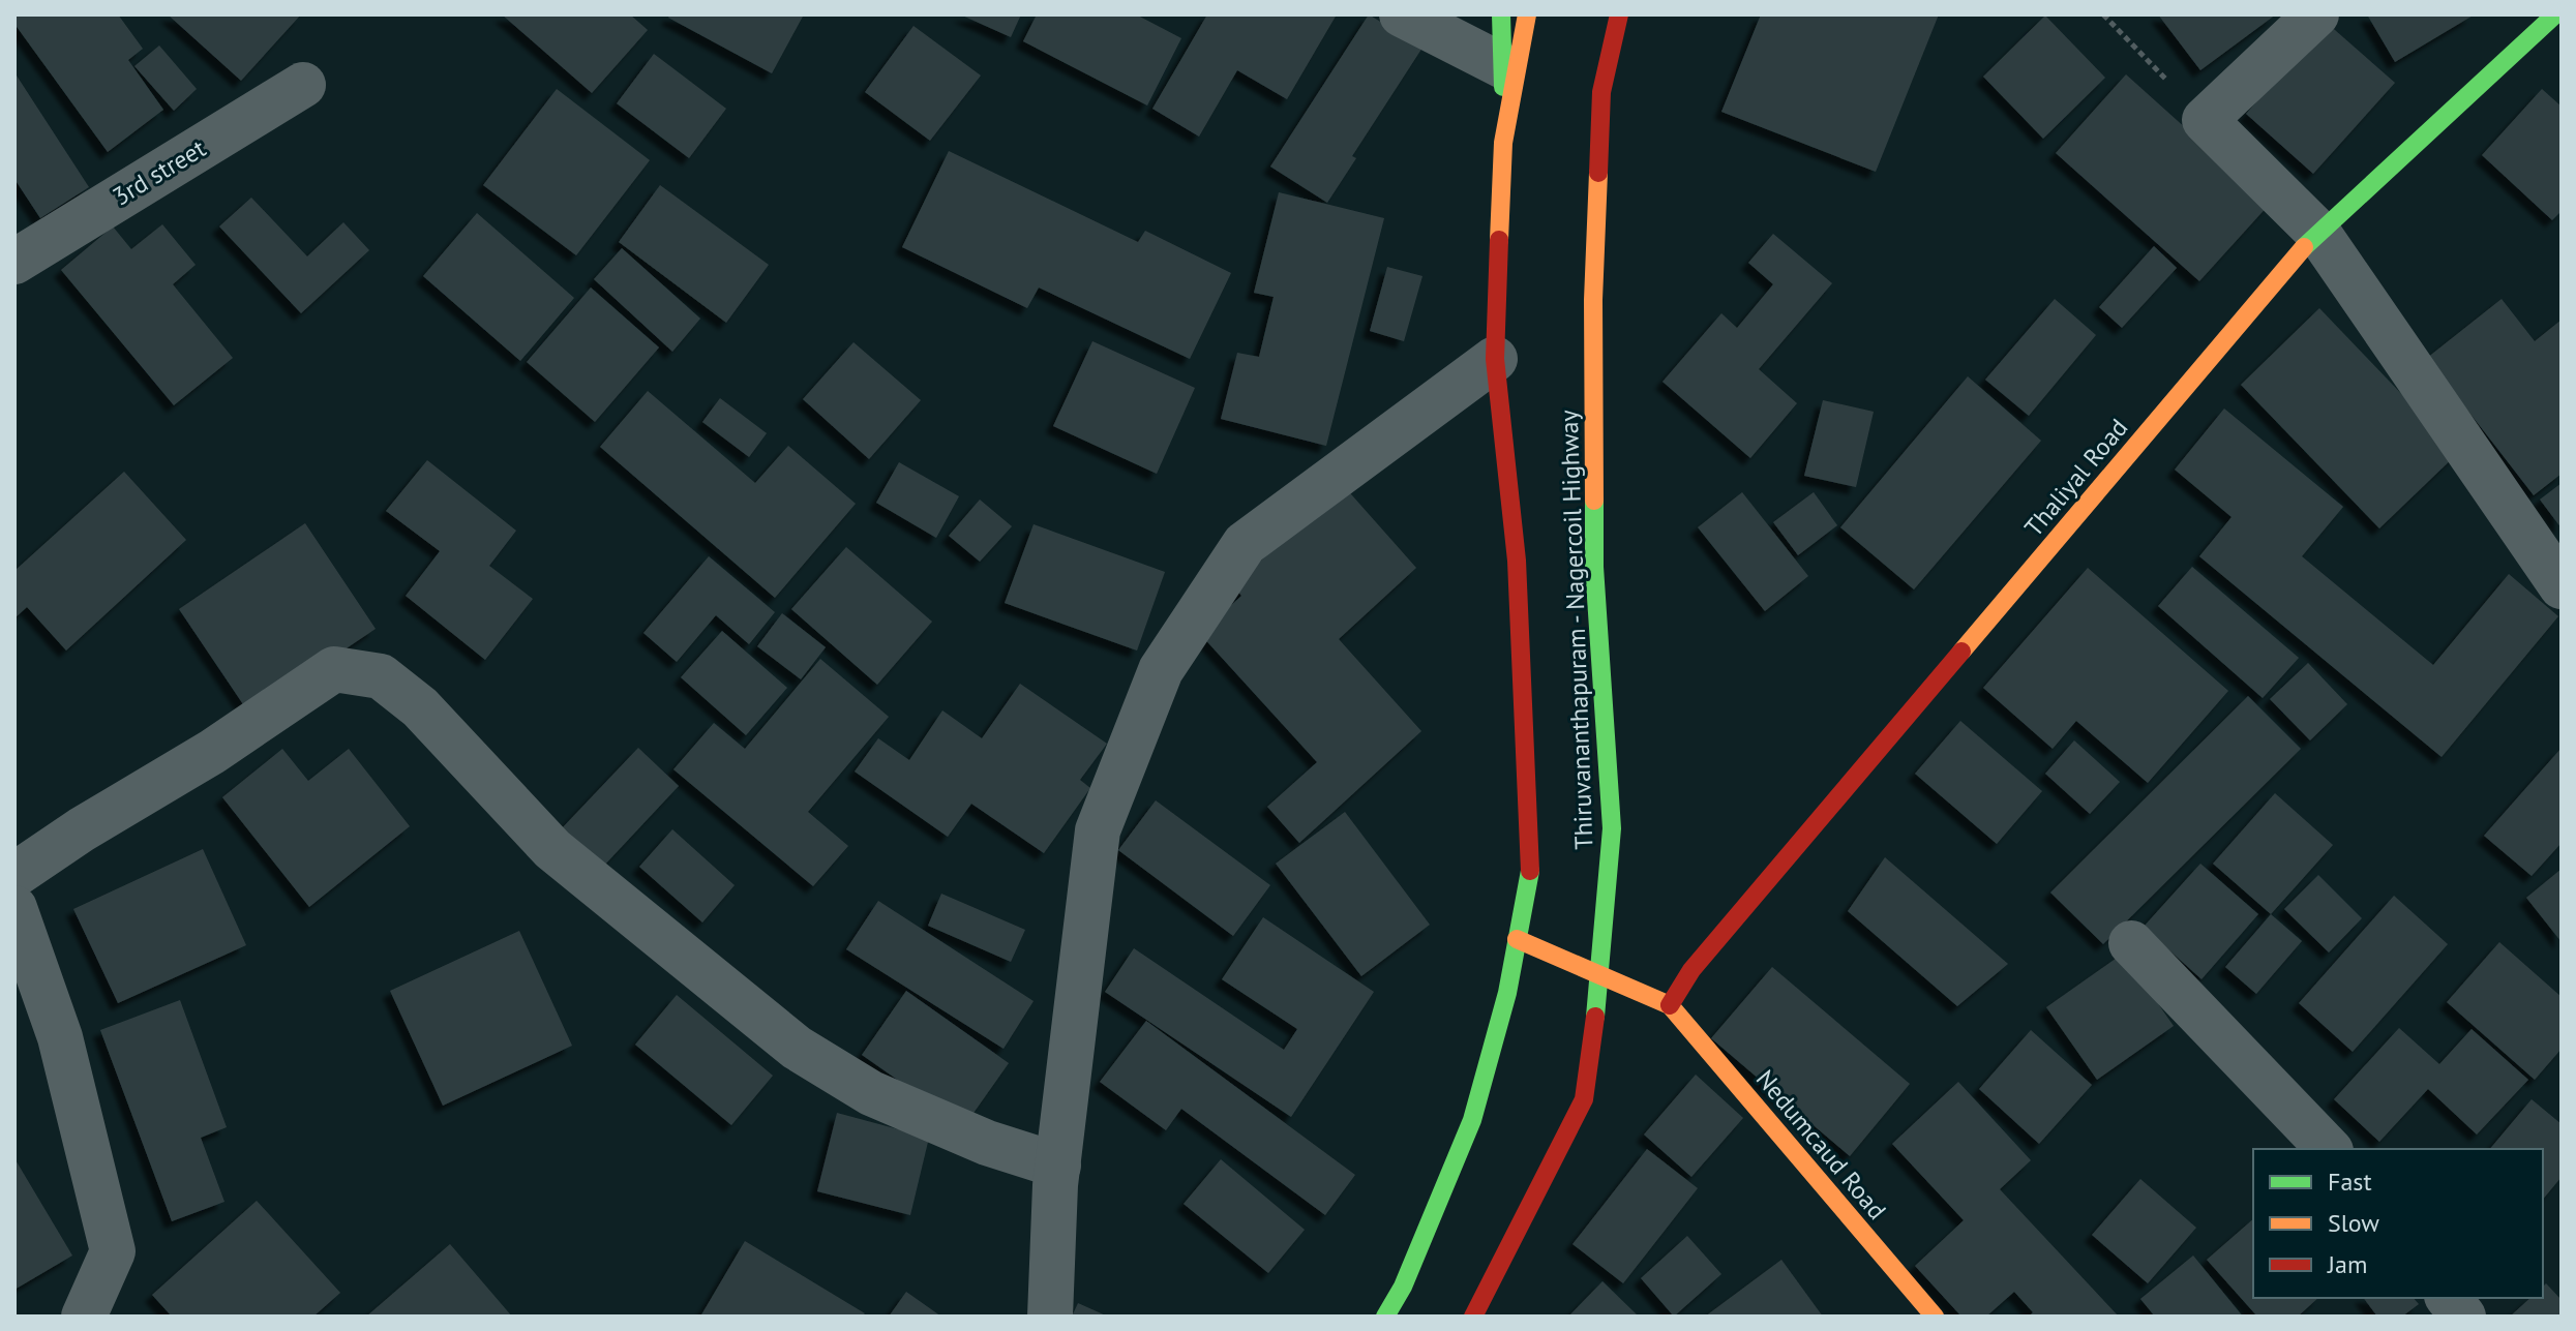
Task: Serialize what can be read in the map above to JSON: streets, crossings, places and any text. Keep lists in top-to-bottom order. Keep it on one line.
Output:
{"streets":{"main road":["Thaliyal Road","Thiruvananthapuram - Nagercoil Highway","Nedumcaud Road"],"street":["3rd street"]},"crossings":[["Thaliyal Road","Nedumcaud Road"]],"legend":["Fast","Slow","Jam"]}
